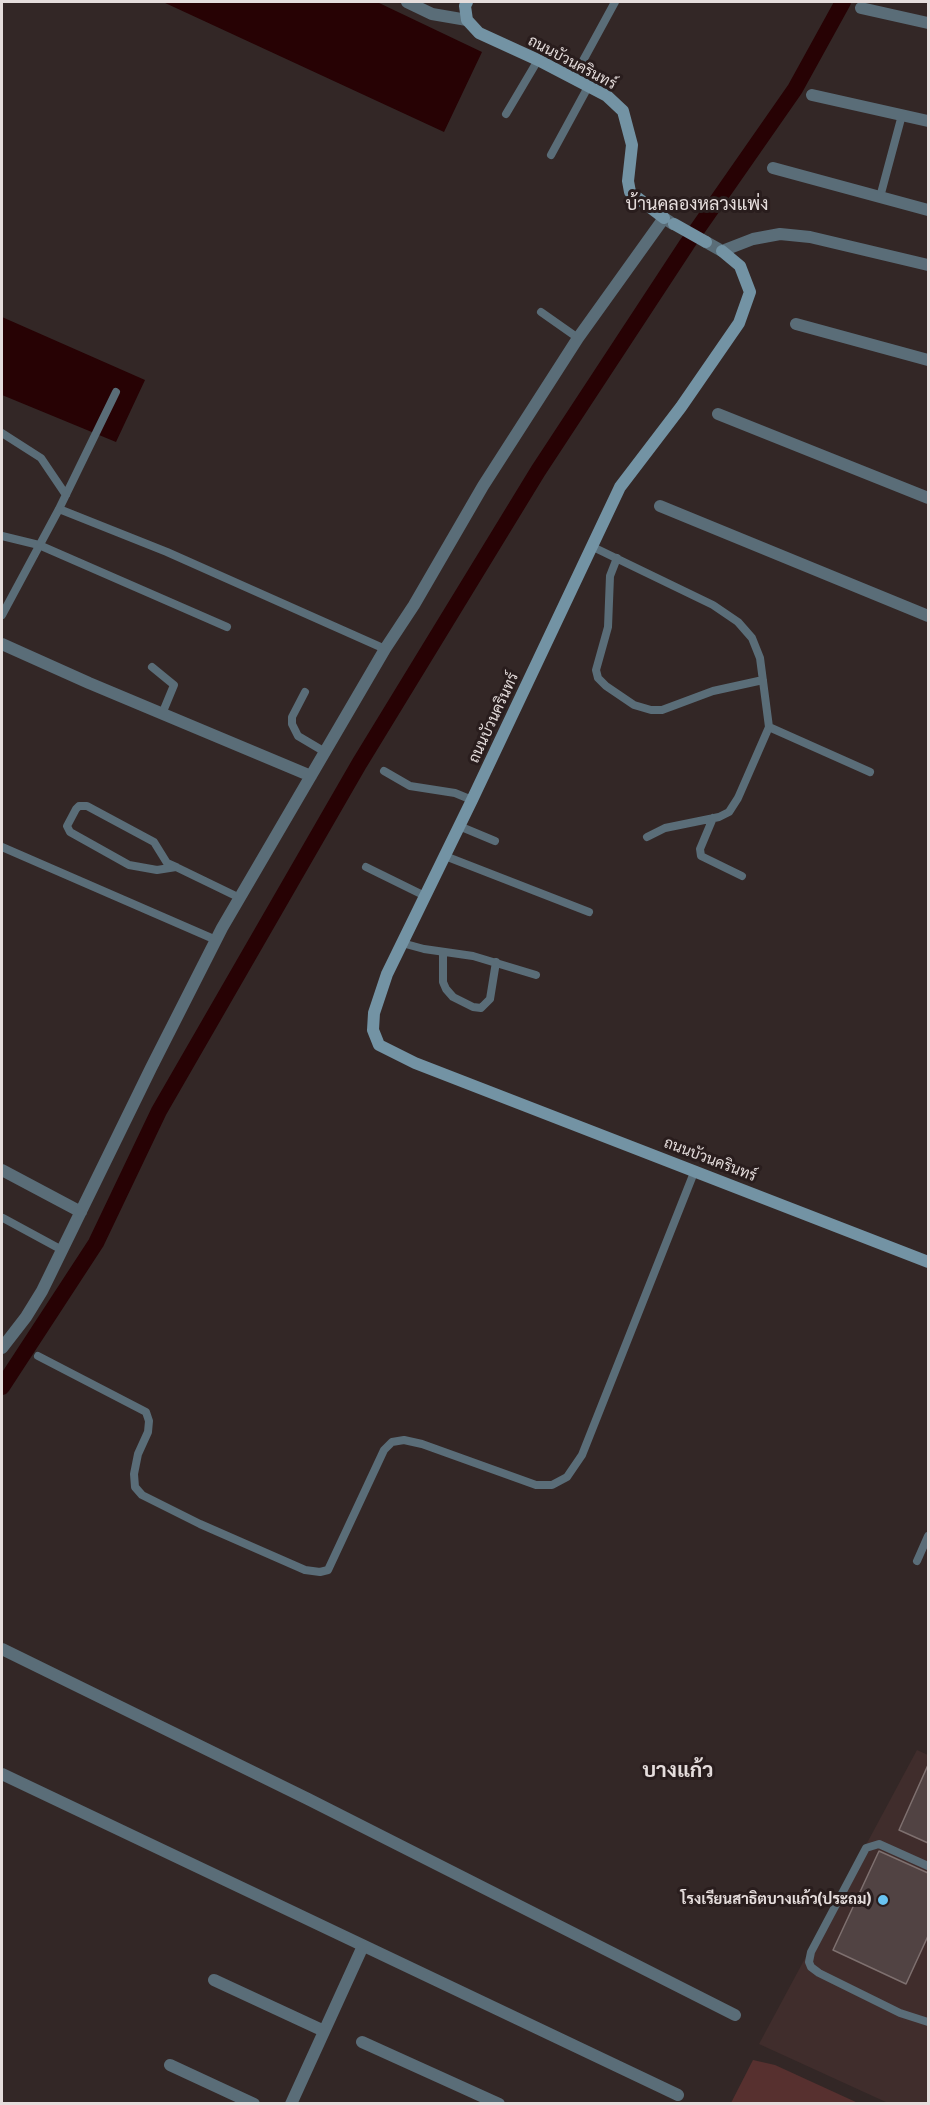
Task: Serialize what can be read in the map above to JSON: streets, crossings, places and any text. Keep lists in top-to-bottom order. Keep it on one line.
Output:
{"streets":{"street":["ถนนบัวนครินทร์"]},"districts":["บ้านคลองหลวงแพ่ง","บางแก้ว"],"places":["โรงเรียนสาธิตบางแก้ว(ประถม)"]}
